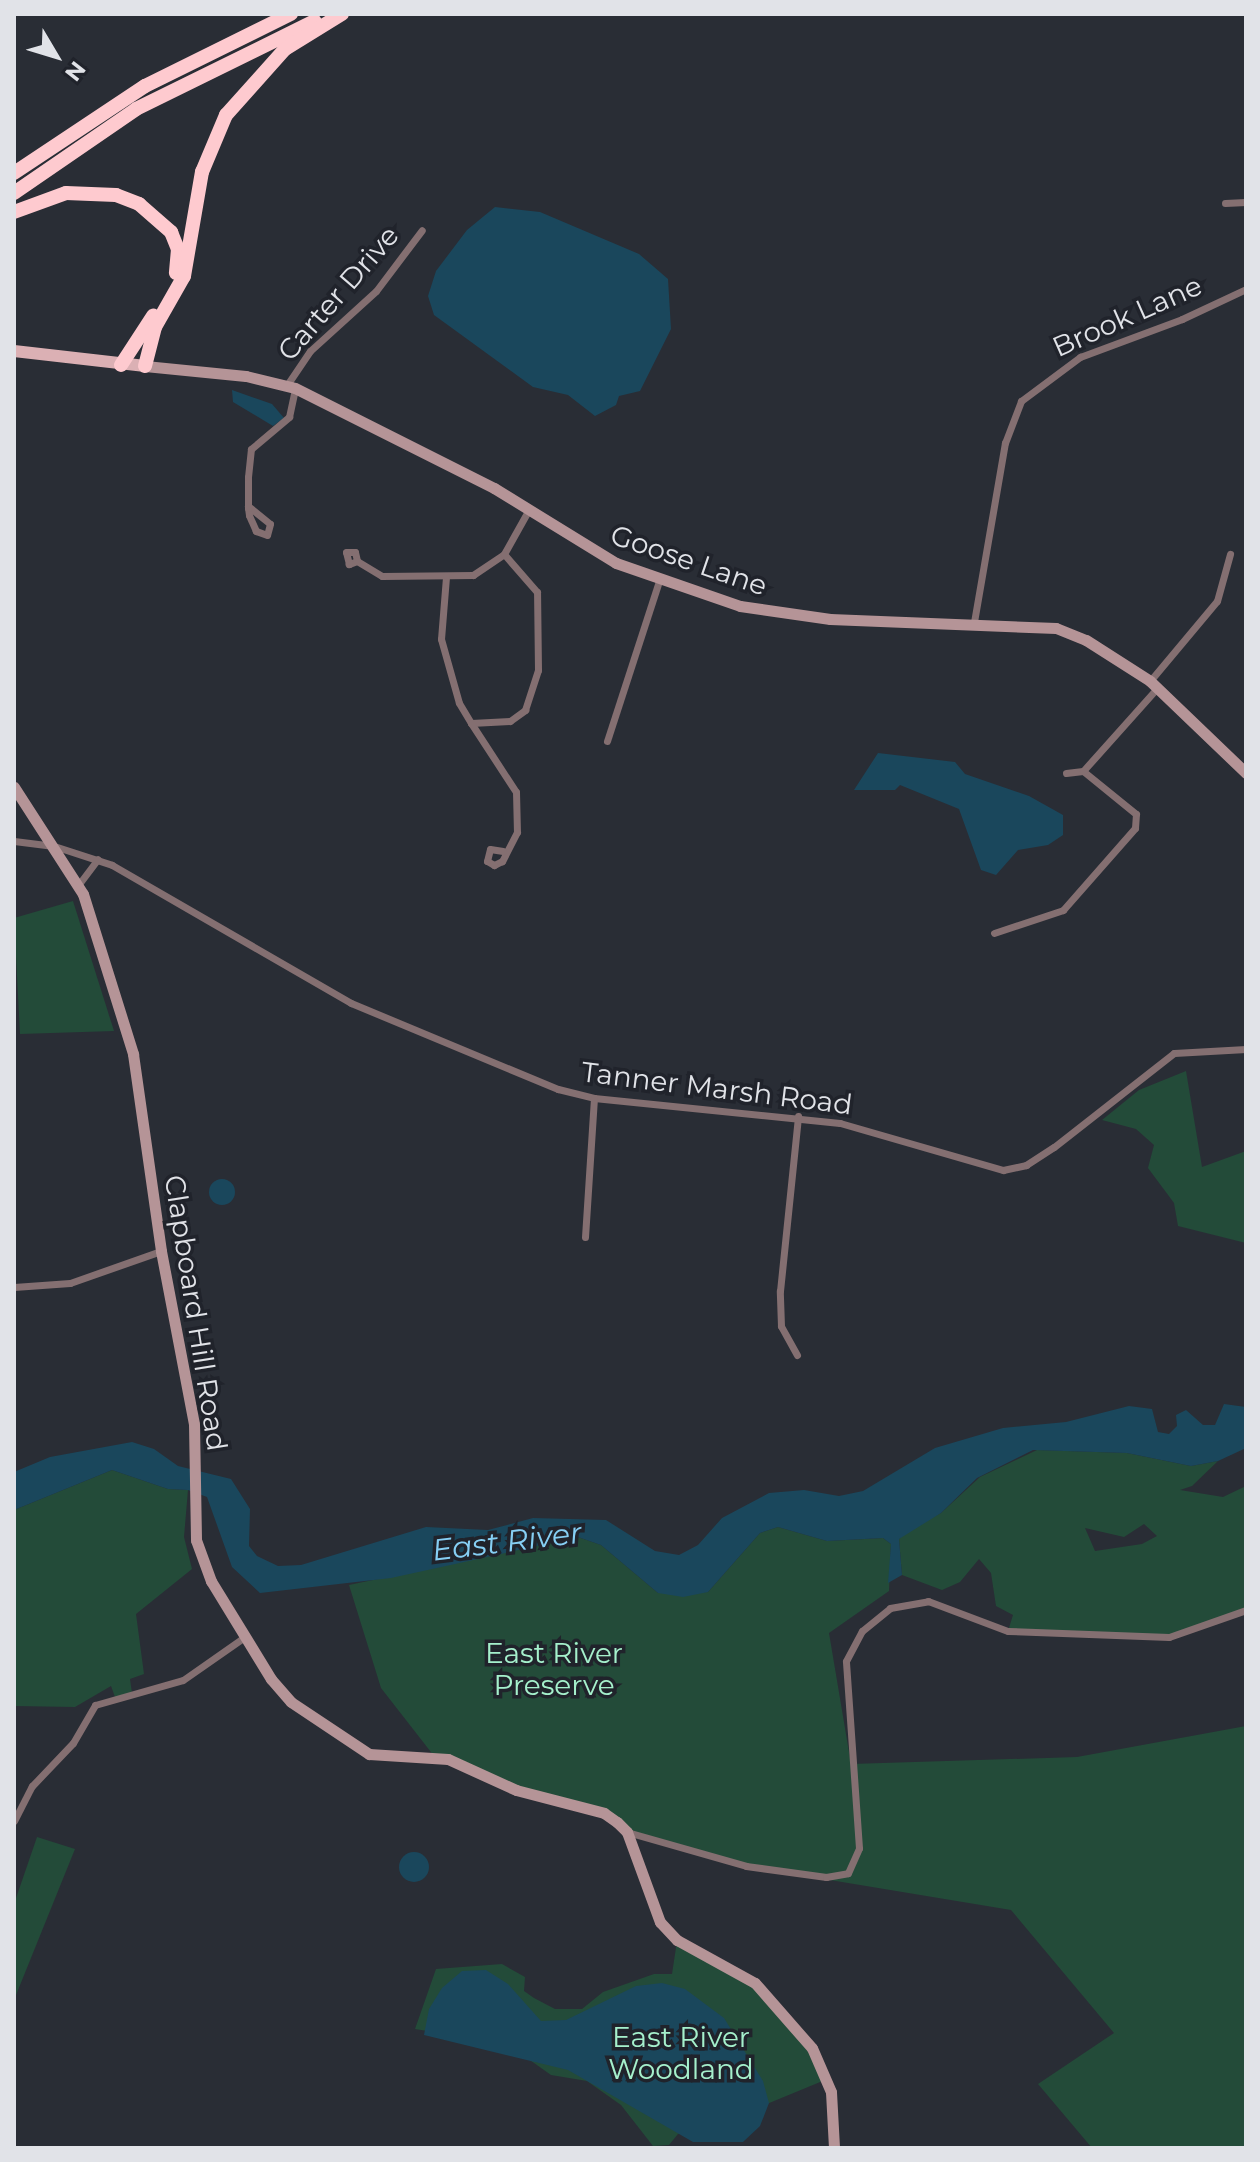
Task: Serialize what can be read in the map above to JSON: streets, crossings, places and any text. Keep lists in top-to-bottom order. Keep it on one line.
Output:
{"streets":{"main road":["Goose Lane"],"street":["Carter Drive","Brook Lane","Tanner Marsh Road","Clapboard Hill Road"]},"crossings":[["Carter Drive","Goose Lane"],["Brook Lane","Goose Lane"],["Tanner Marsh Road","Clapboard Hill Road"]],"water":["East River"],"parks":["East River Preserve","East River Woodland"],"north":"bottom right"}
